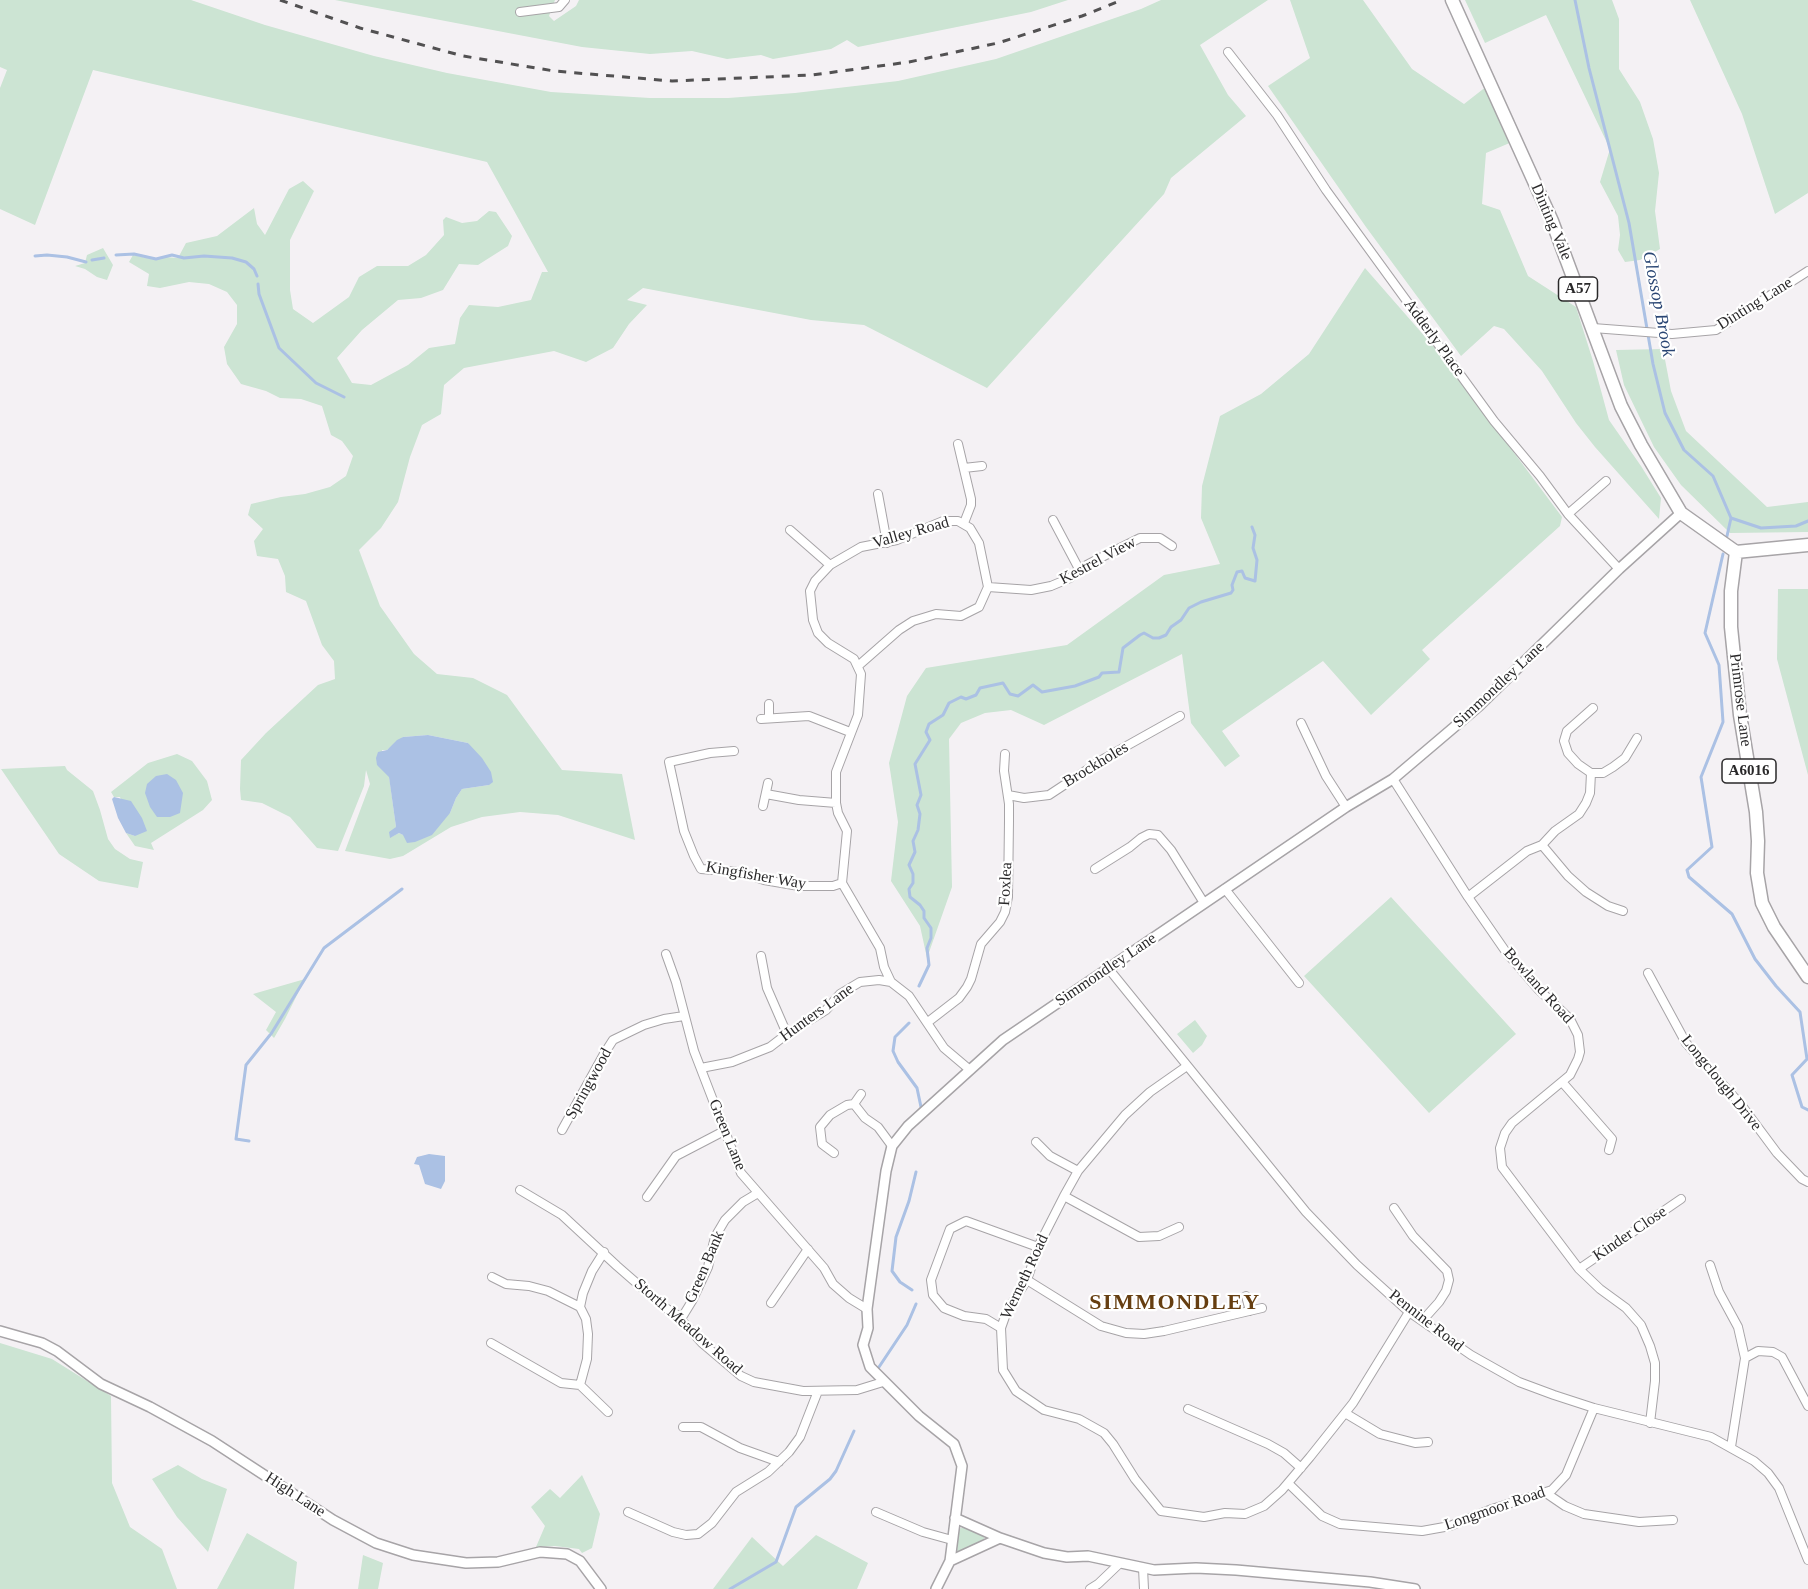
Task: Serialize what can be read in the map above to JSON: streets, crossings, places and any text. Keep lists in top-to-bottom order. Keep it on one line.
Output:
{"streets":{"main road":["Dinting Vale","A57","Primrose Lane","A6016"],"street":["Dinting Lane","Adderly Place","Valley Road","Kestrel View","Simmondley Lane","Brockholes","Kingfisher Way","Foxlea","Bowland Road","Hunters Lane","Longclough Drive","Springwood","Green Lane","Kinder Close","Green Bank","Werneth Road","Pennine Road","Storth Meadow Road","High Lane","Longmoor Road"]},"crossings":[["Dinting Vale","Dinting Lane"],["Dinting Vale","Simmondley Lane"],["Dinting Vale","Primrose Lane"],["Adderly Place","Simmondley Lane"],["Valley Road","Kestrel View"],["Simmondley Lane","Bowland Road"],["Simmondley Lane","Green Lane"],["Simmondley Lane","Pennine Road"],["Simmondley Lane","Storth Meadow Road"],["Brockholes","Foxlea"],["Bowland Road","Kinder Close"],["Bowland Road","Pennine Road"],["Hunters Lane","Green Lane"],["Springwood","Green Lane"],["Green Lane","Green Bank"],["Green Bank","Storth Meadow Road"],["Werneth Road","Pennine Road"],["Werneth Road","Longmoor Road"],["Pennine Road","Longmoor Road"]],"districts":["SIMMONDLEY"],"water":["Glossop Brook"]}
